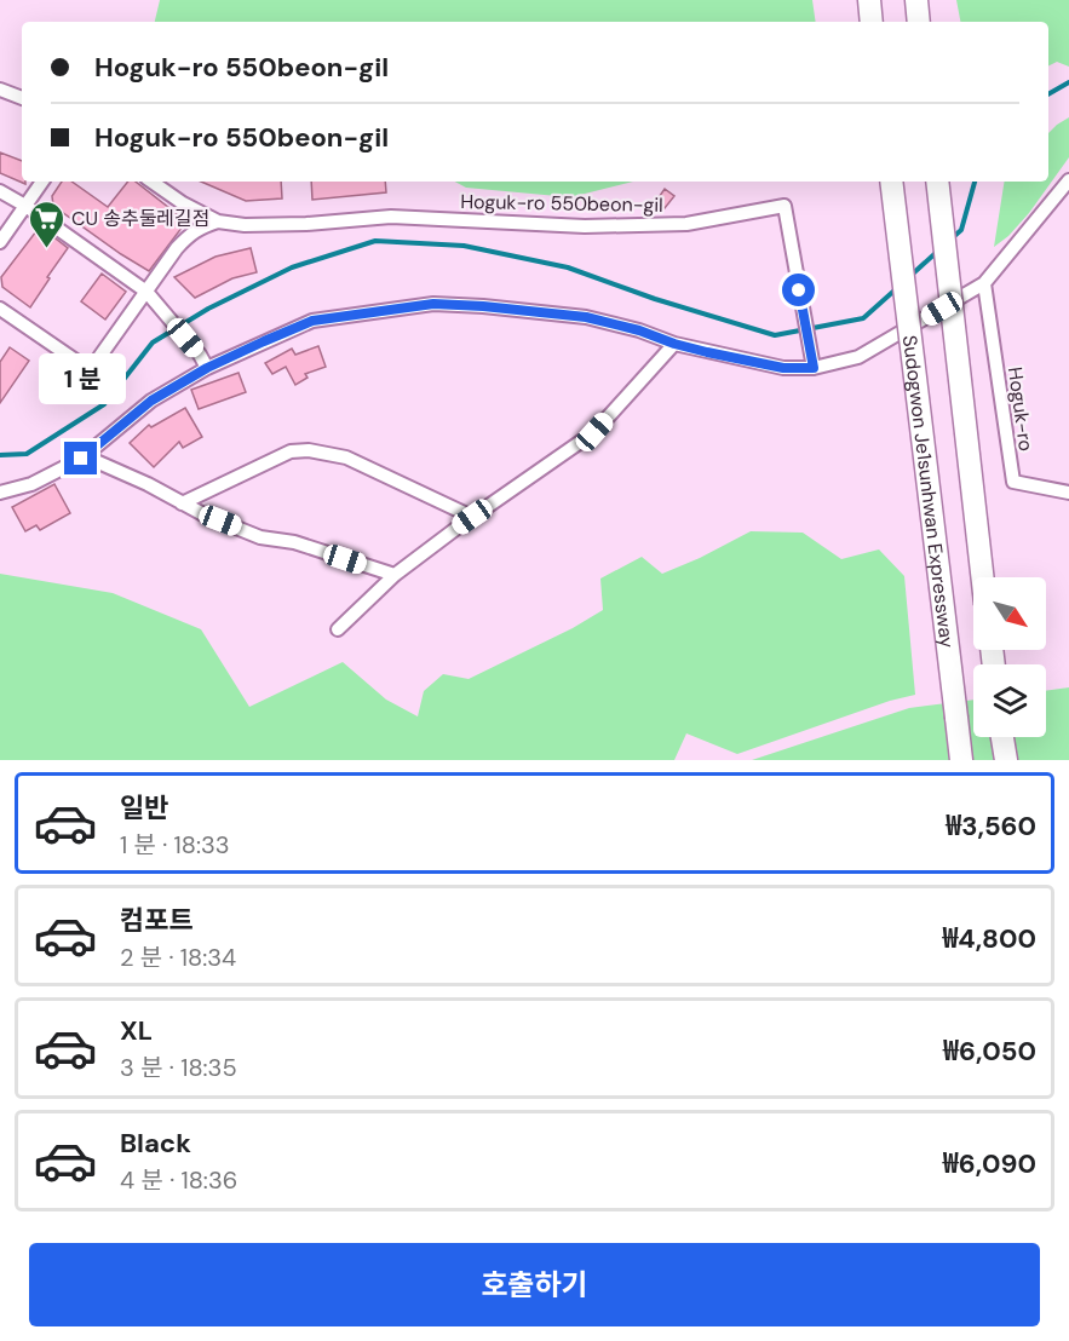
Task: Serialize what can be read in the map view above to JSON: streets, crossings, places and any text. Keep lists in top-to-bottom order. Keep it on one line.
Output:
{"streets":{"highway":["Sudogwon Je1sunhwan Expressway"],"street":["Hoguk-ro 550beon-gil","Hoguk-ro"]},"places":{"supermarket":["CU 송추둘레길점"]},"north":"bottom right","page":{"banner":["Hoguk-ro 550beon-gil","Hoguk-ro 550beon-gil"],"bubble":"1 분","list":[{"name":"일반","note":"1 분 · 18:33","value":"₩3,560"},{"name":"컴포트","note":"2 분 · 18:34","value":"₩4,800"},{"name":"XL","note":"3 분 · 18:35","value":"₩6,050"},{"name":"Black","note":"4 분 · 18:36","value":"₩6,090"}],"buttons":"호출하기"}}
